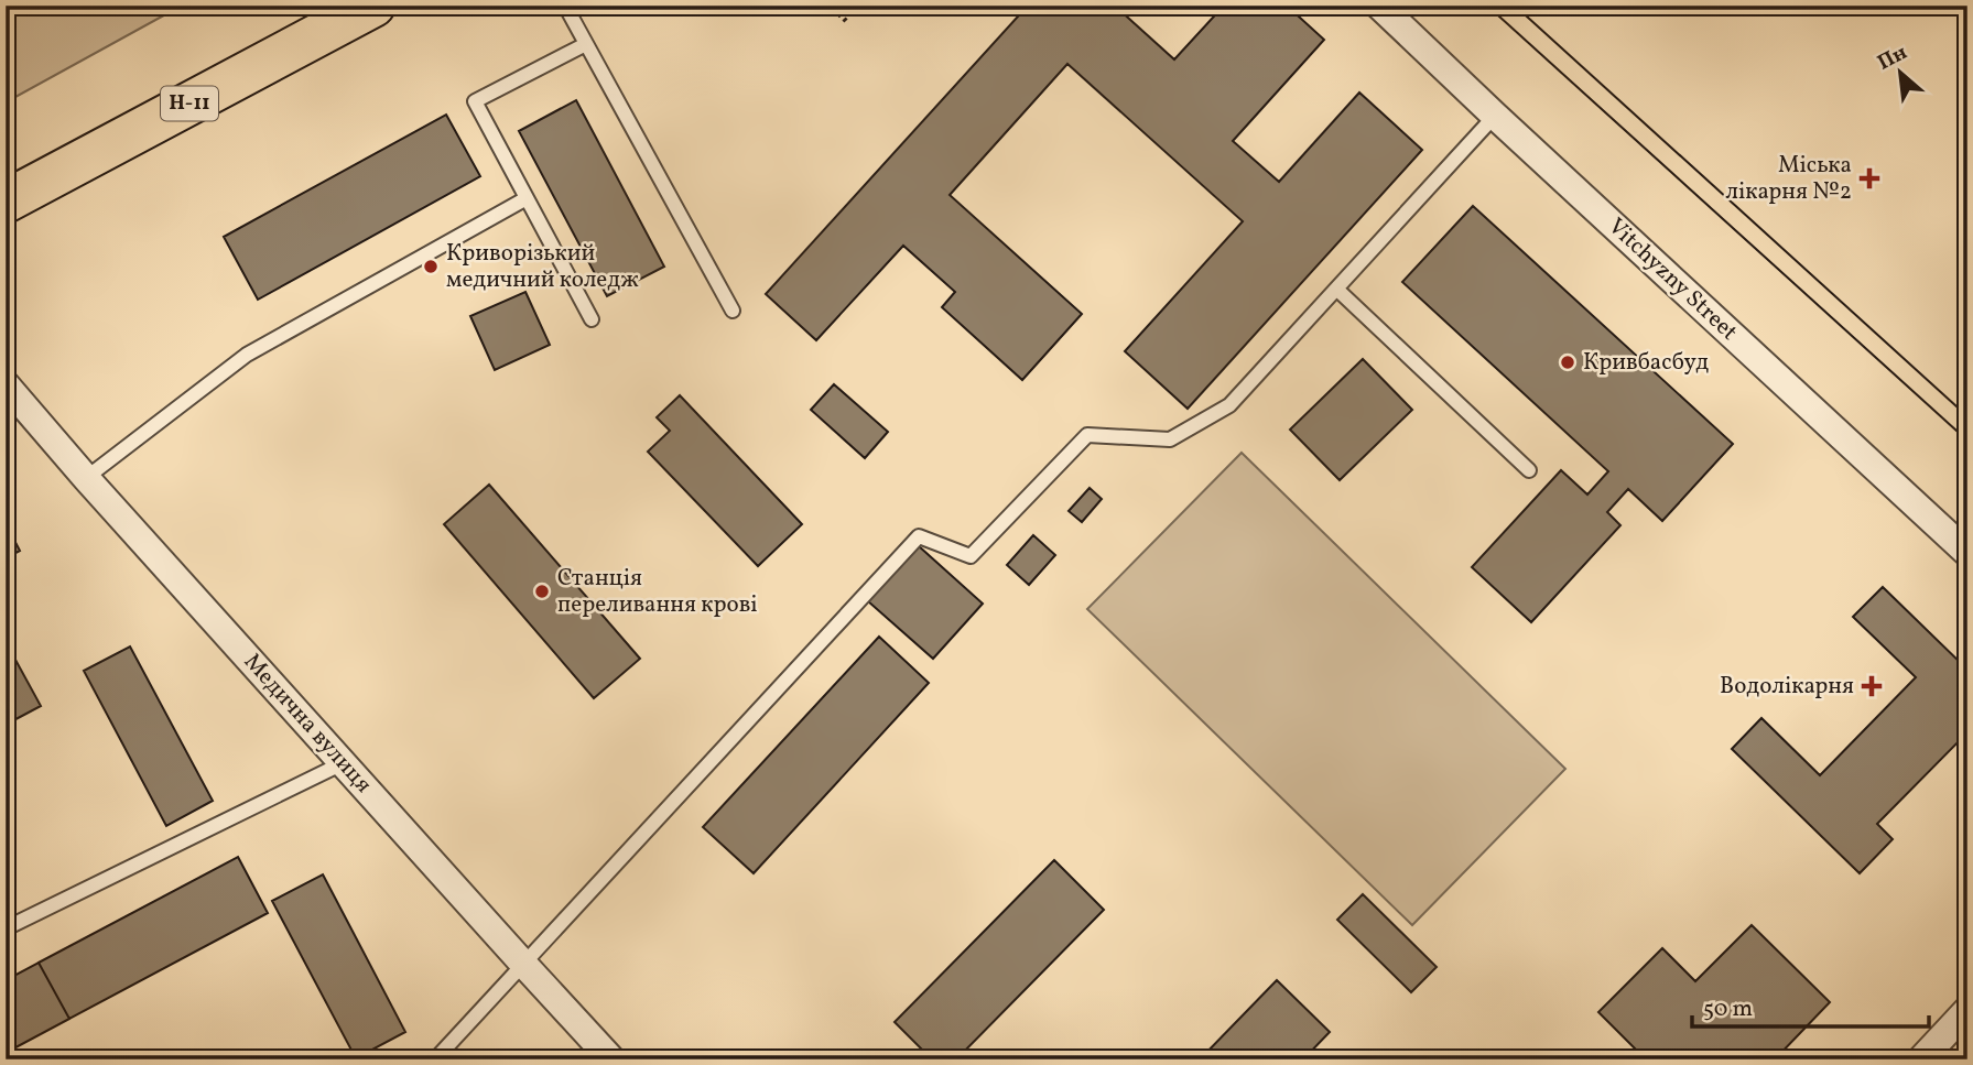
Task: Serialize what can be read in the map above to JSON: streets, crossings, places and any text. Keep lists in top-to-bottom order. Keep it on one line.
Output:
{"streets":{"main road":["Н-11"],"street":["Vitchyzny Street","Медична вулиця"]},"places":{"health":["Міська лікарня №2","Водолікарня"],"other":["Криворізький медичний коледж","Кривбасбуд","Станція переливання крові"]},"scale_bar":"50 m","north":"top left"}
